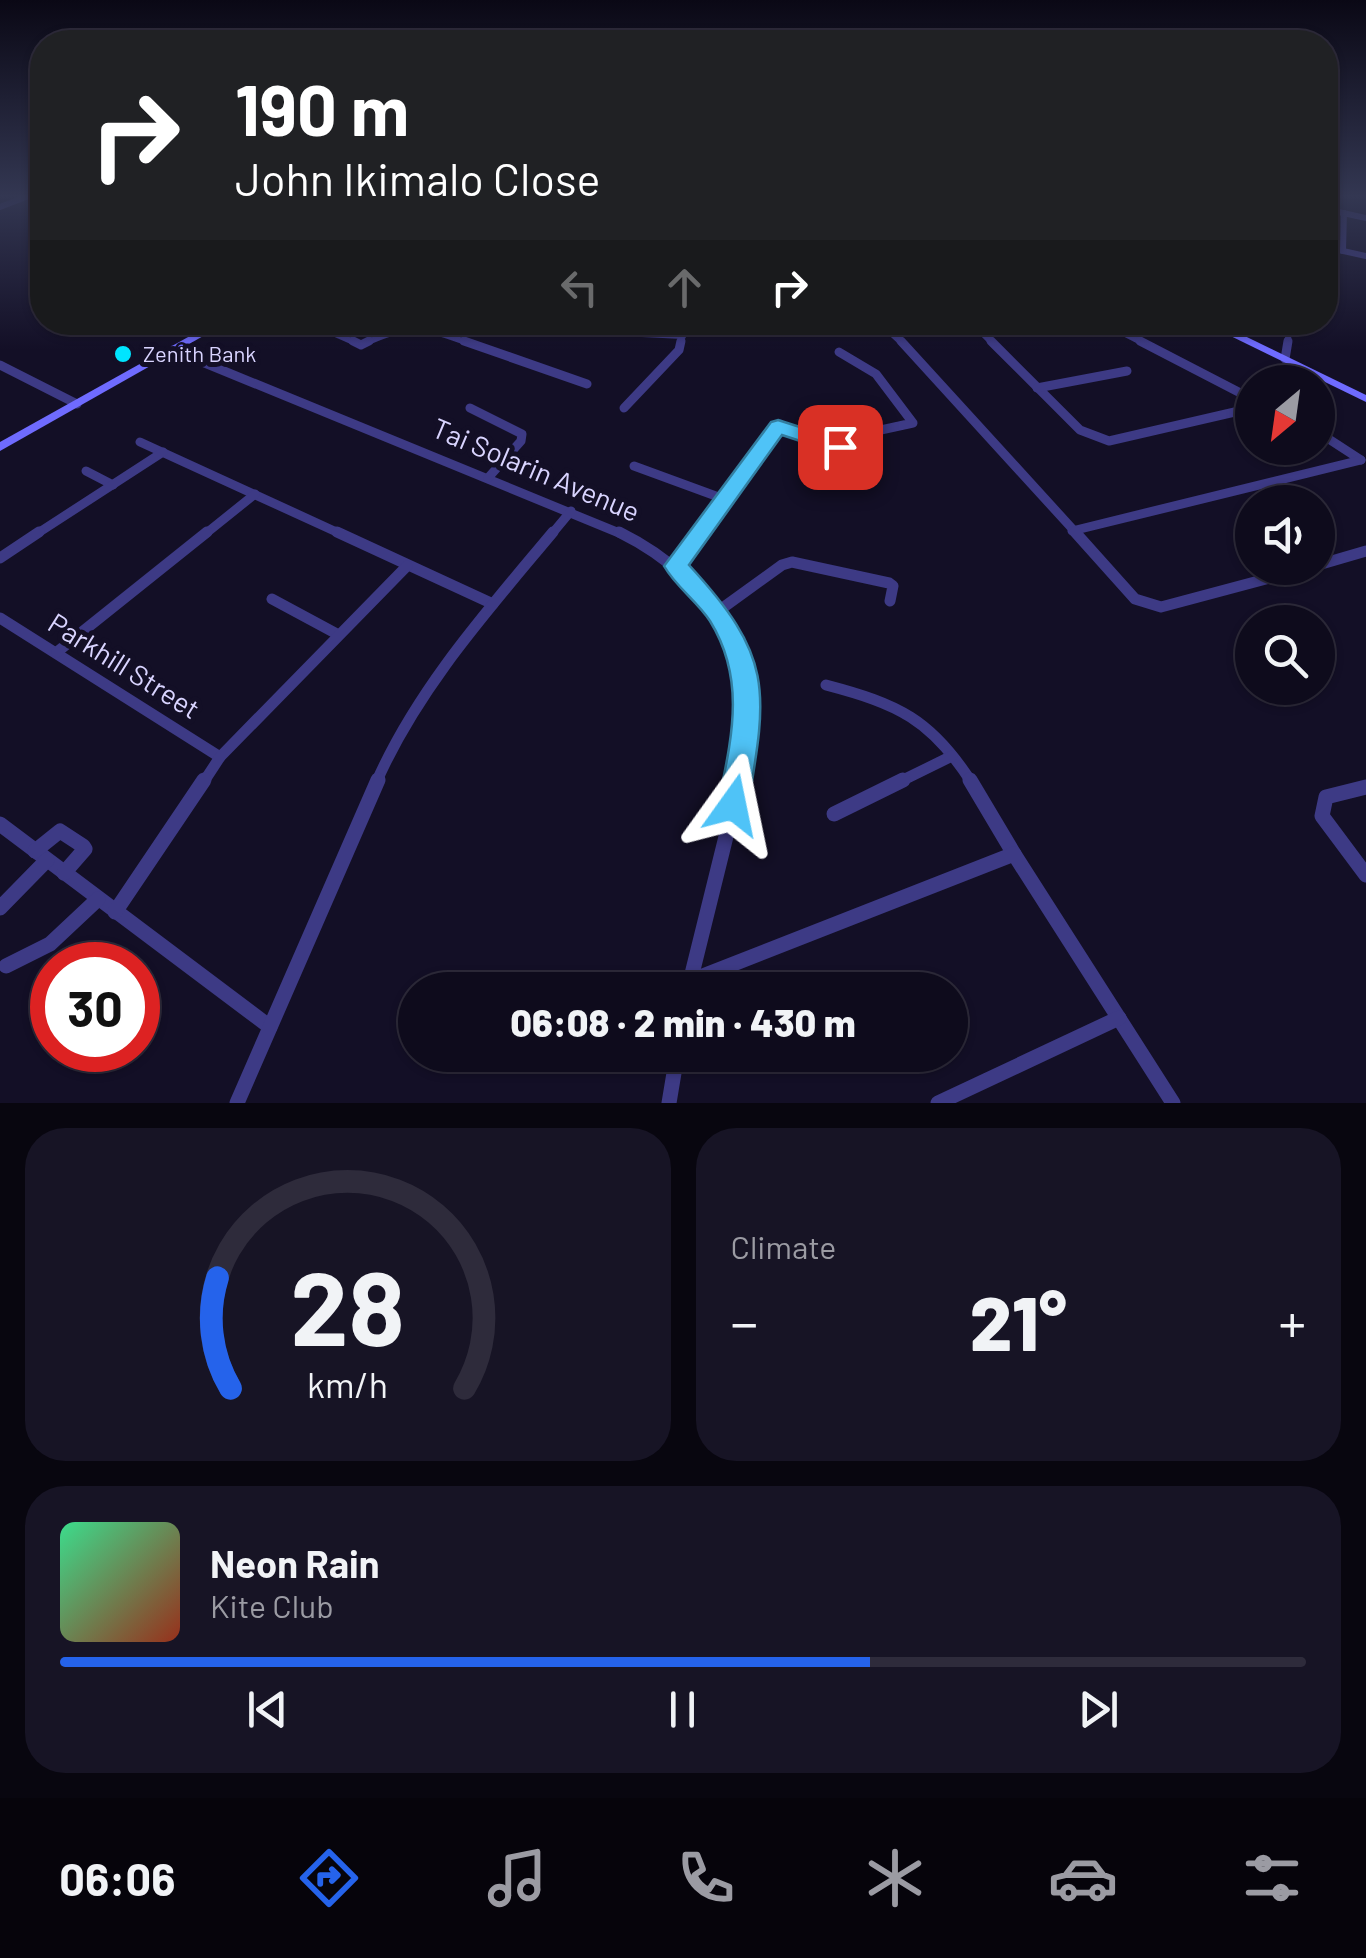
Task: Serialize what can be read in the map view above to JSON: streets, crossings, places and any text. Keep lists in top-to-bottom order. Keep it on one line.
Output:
{"streets":{"street":["Tai Solarin Avenue","Parkhill Street"]},"places":["Zenith Bank"],"north":"bottom left","page":{"turn":["190 m","John Ikimalo Close"],"limit":"30","trip":"06:08 · 2 min · 430 m","tile":"Climate","heat":["−","21°","+"],"song":["Neon Rain","Kite Club"],"tabs":"06:06","gauge":["28","km/h"]}}
